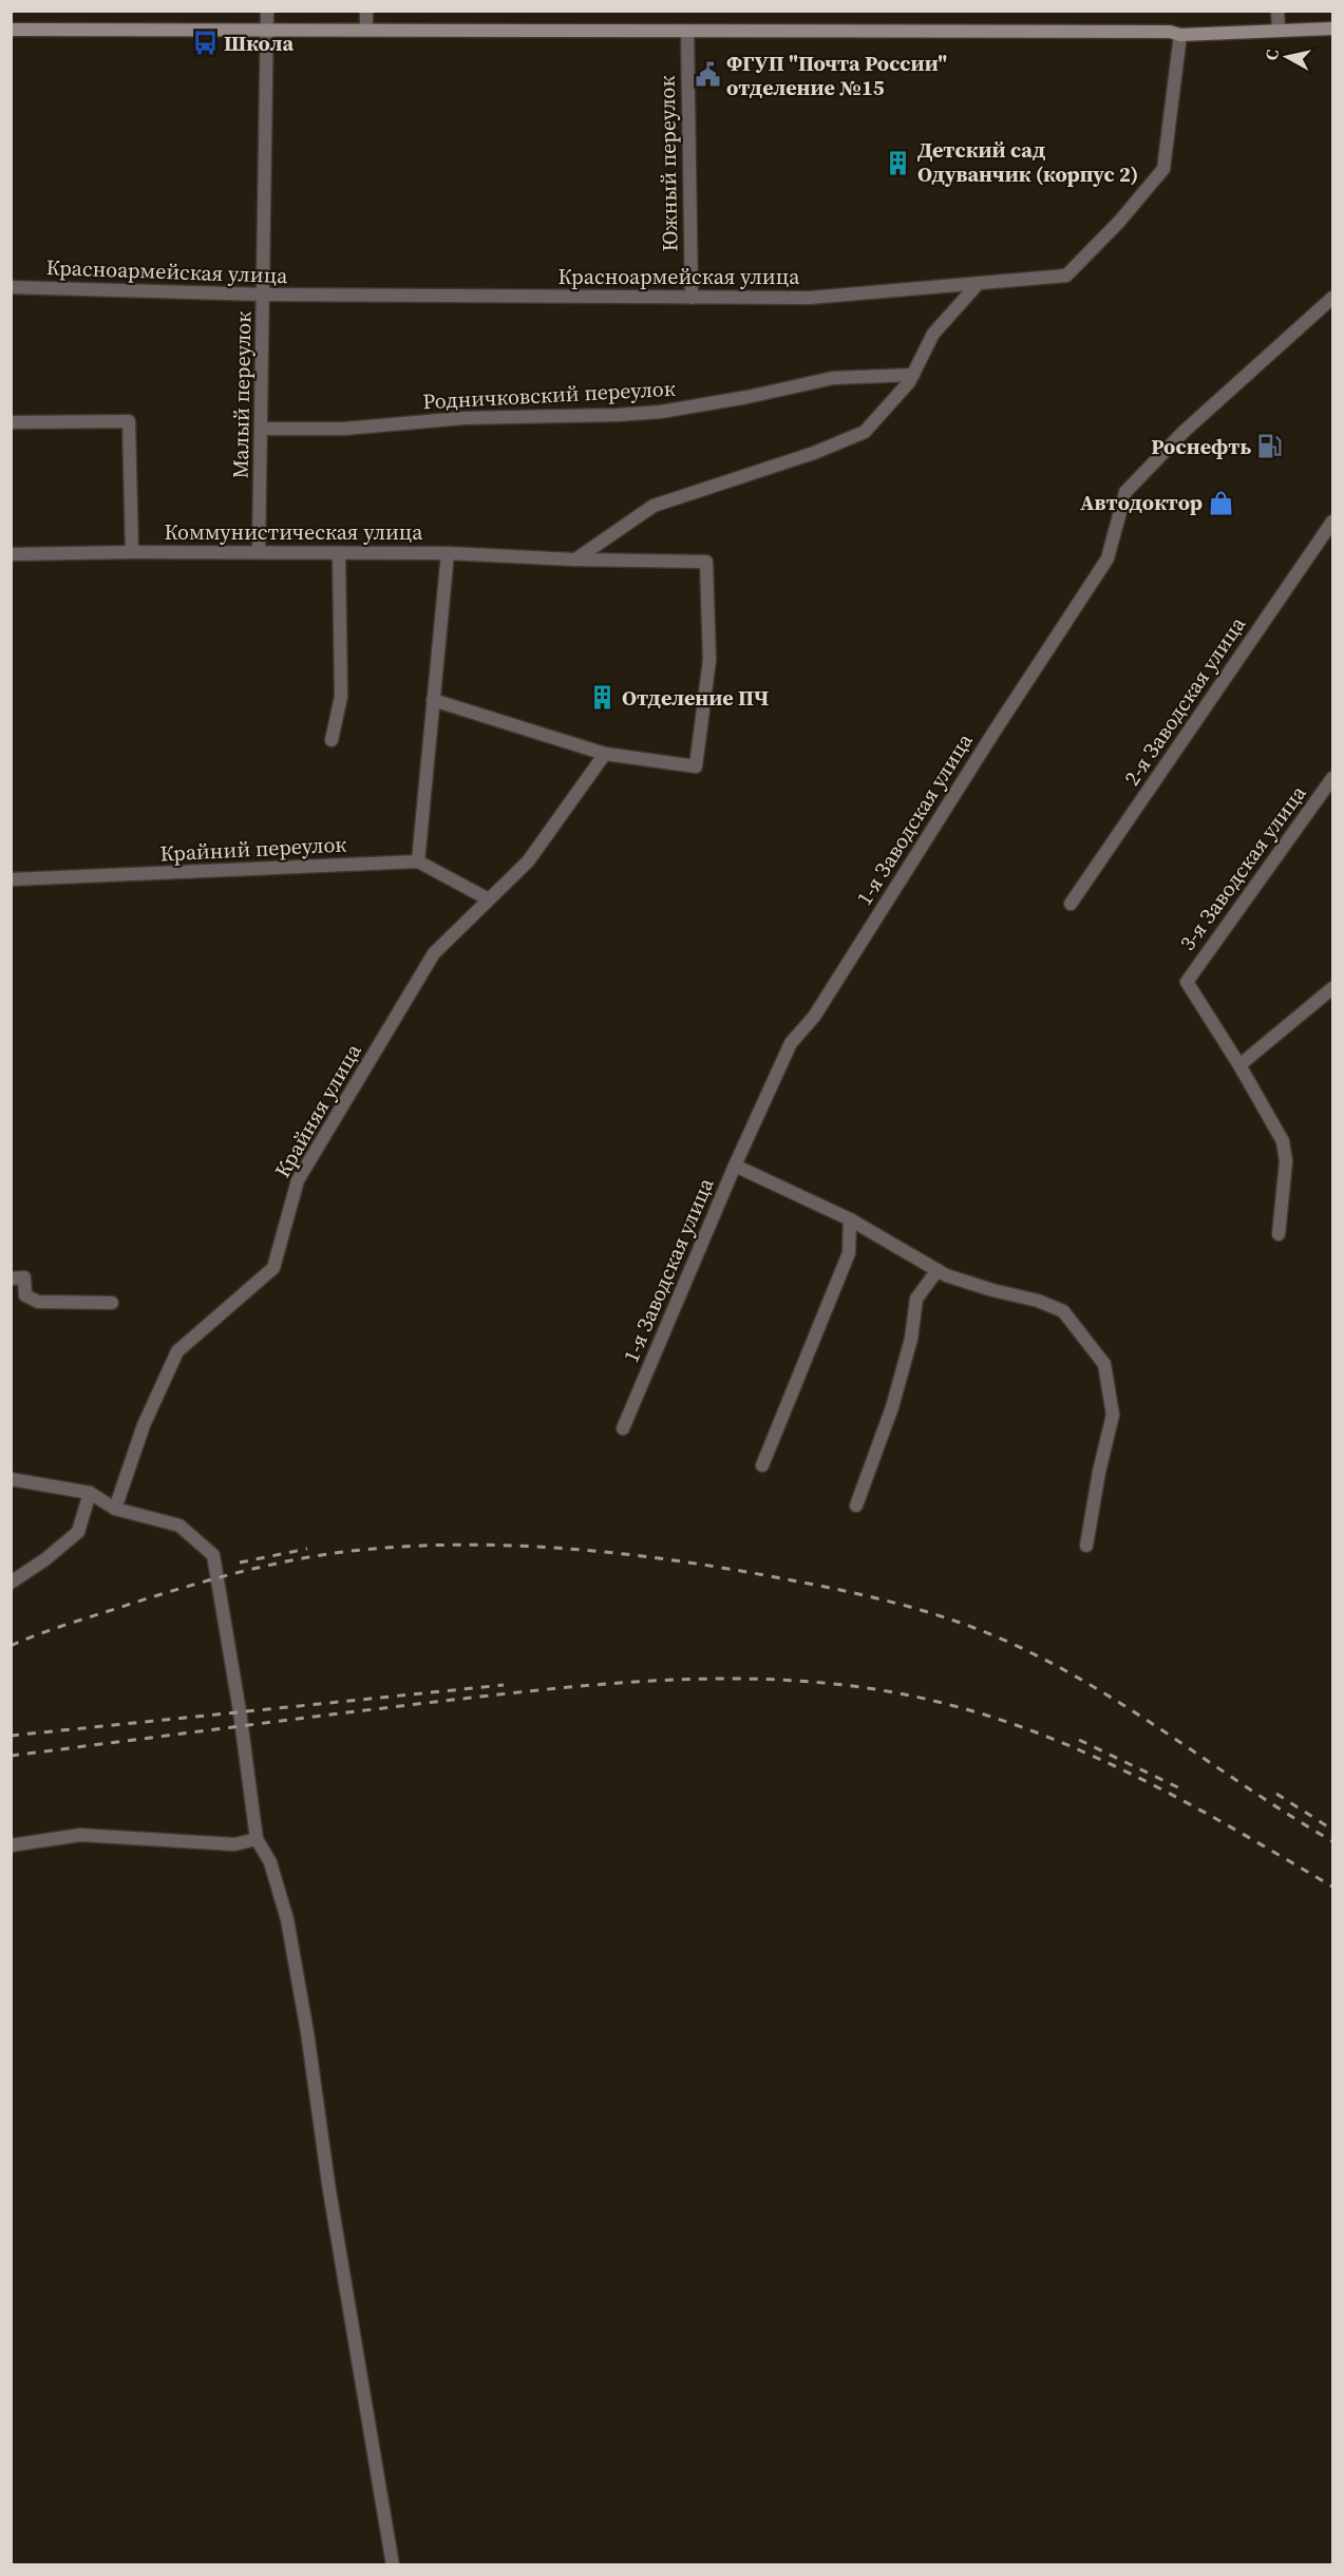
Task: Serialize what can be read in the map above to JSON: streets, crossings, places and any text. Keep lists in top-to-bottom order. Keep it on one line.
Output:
{"streets":{"street":["Южный переулок","Красноармейская улица","Малый переулок","Родничковский переулок","Коммунистическая улица","2-я Заводская улица","1-я Заводская улица","Крайний переулок","3-я Заводская улица","Крайняя улица"]},"crossings":[["Южный переулок","Красноармейская улица"],["Красноармейская улица","Малый переулок"],["Малый переулок","Родничковский переулок"],["Малый переулок","Коммунистическая улица"],["Коммунистическая улица","Крайняя улица"]],"places":{"bus stop":["Школа"],"public building":["ФГУП \"Почта России\" отделение №15"],"building":["Детский сад Одуванчик (корпус 2)","Отделение ПЧ"],"fuel station":["Роснефть"],"shop":["Автодоктор"]},"north":"left"}
